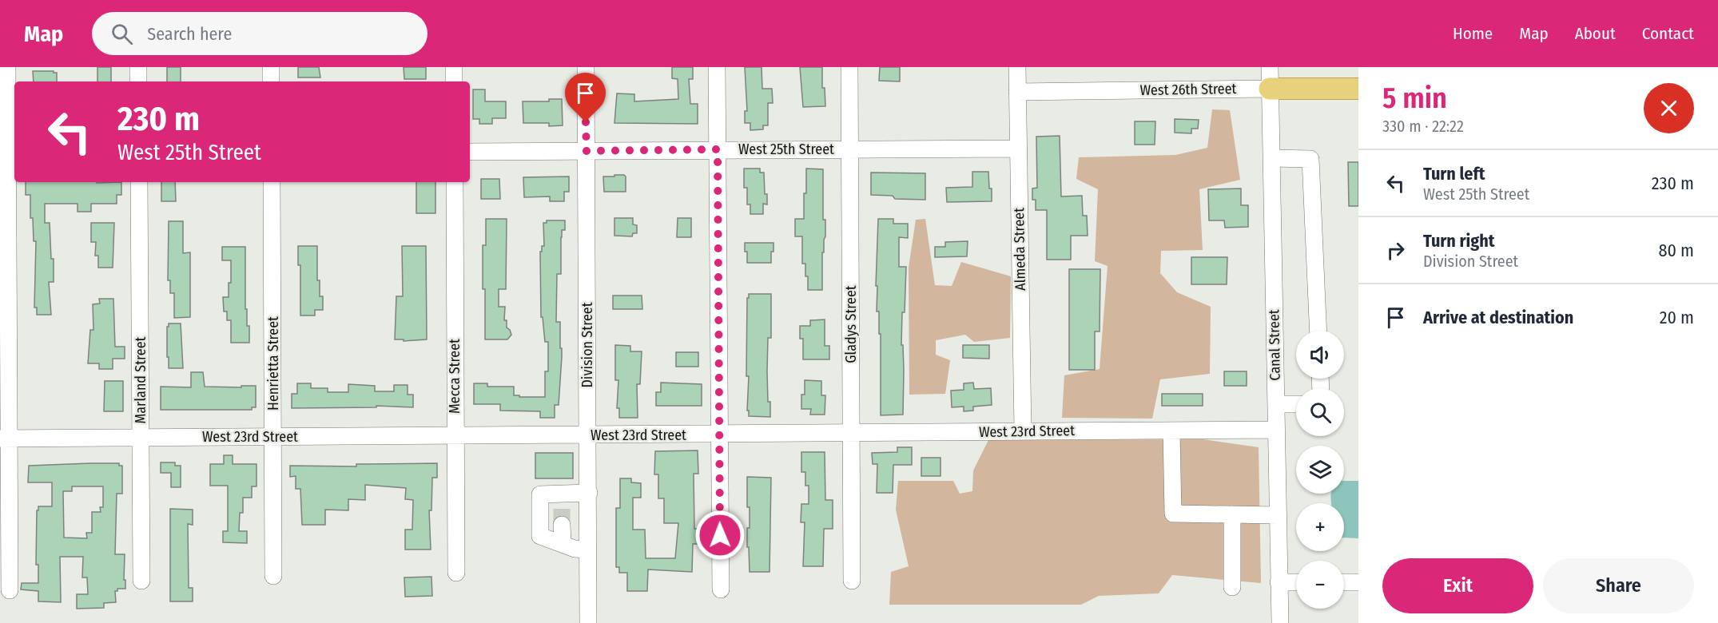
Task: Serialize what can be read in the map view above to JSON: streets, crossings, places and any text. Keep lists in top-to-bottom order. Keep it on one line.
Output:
{"streets":{"main road":["West 26th Street"],"street":["West 25th Street","Almeda Street","Gladys Street","Division Street","Canal Street","Henrietta Street","Mecca Street","Marland Street","West 23rd Street"]},"crossings":[["West 26th Street","Almeda Street"],["West 26th Street","Canal Street"],["West 25th Street","Almeda Street"],["West 25th Street","Gladys Street"],["West 25th Street","Division Street"],["Almeda Street","West 23rd Street"],["Gladys Street","West 23rd Street"],["Division Street","West 23rd Street"],["Canal Street","West 23rd Street"],["Henrietta Street","West 23rd Street"],["Mecca Street","West 23rd Street"],["Marland Street","West 23rd Street"]],"page":{"header":"Map","search":"Search here","nav":["Home","Map","About","Contact"],"heading":["5 min","330 m · 22:22"],"turn":["230 m","West 25th Street"],"list":[{"name":"Turn left","note":"West 25th Street","value":"230 m"},{"name":"Turn right","note":"Division Street","value":"80 m"},{"name":"Arrive at destination","value":"20 m"}],"map_buttons":["+","−"],"buttons":["Exit","Share"]}}
